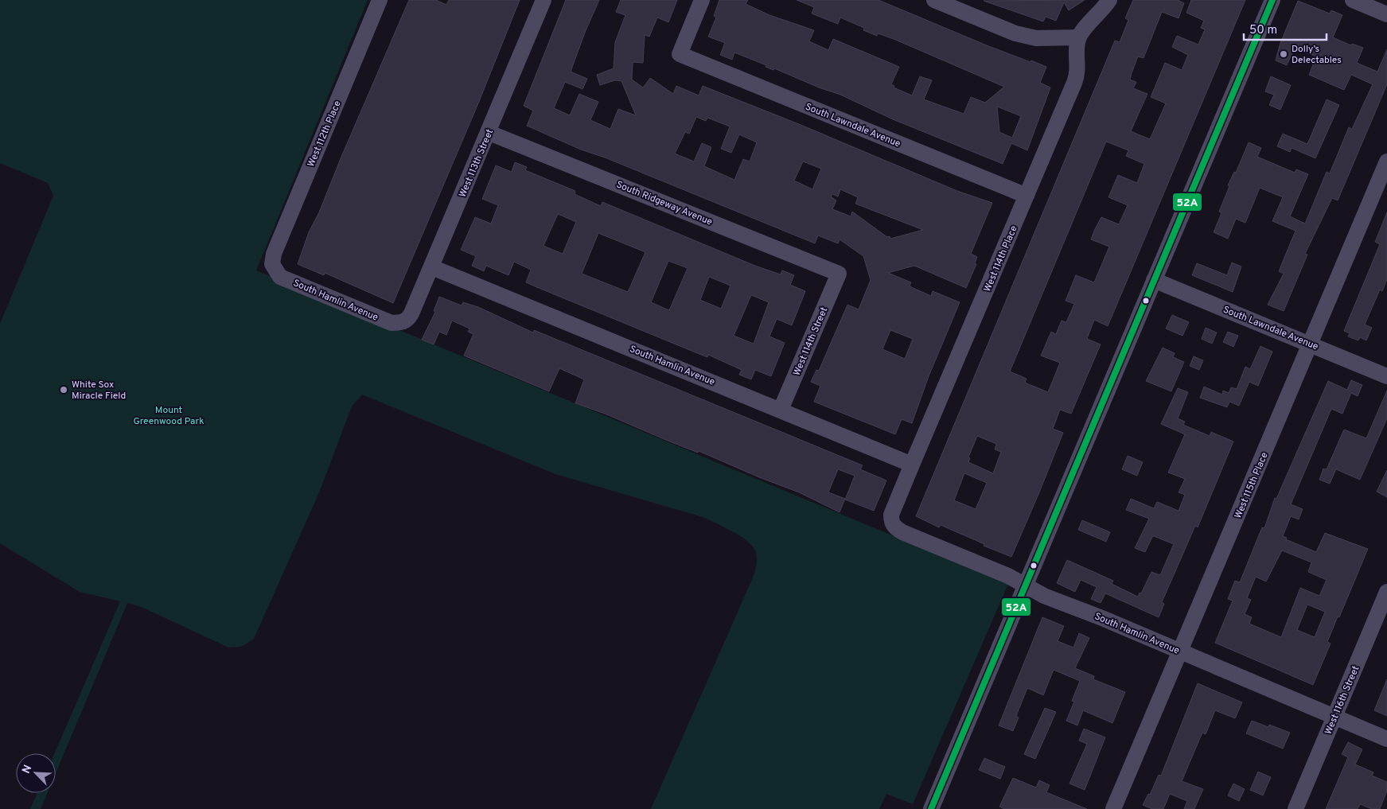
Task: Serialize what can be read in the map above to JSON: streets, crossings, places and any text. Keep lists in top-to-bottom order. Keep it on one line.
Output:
{"streets":{"street":["South Lawndale Avenue","West 112th Place","West 113th Street","South Ridgeway Avenue","West 114th Place","South Hamlin Avenue","West 114th Street","West 115th Place","West 116th Street"]},"crossings":[["South Lawndale Avenue","West 114th Place"],["South Lawndale Avenue","West 115th Place"],["West 112th Place","South Hamlin Avenue"],["West 113th Street","South Ridgeway Avenue"],["West 113th Street","South Hamlin Avenue"],["South Ridgeway Avenue","West 114th Street"],["West 114th Place","South Hamlin Avenue"],["South Hamlin Avenue","West 114th Street"],["South Hamlin Avenue","West 115th Place"],["South Hamlin Avenue","West 116th Street"]],"parks":["Mount Greenwood Park"],"places":["Dolly’s Delectables","White Sox Miracle Field"],"lines":["transit line 52A"],"scale_bar":"50 m","north":"top left"}
